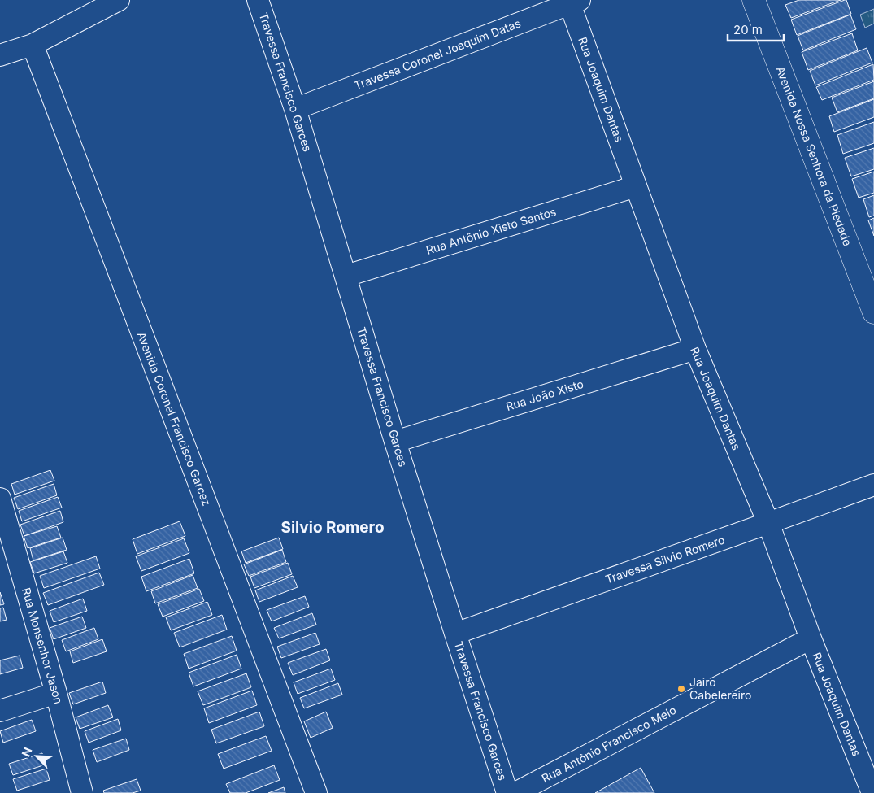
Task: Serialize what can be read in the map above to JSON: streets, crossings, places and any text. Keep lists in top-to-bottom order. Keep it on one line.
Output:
{"streets":{"main road":["Avenida Nossa Senhora da Piedade"],"street":["Travessa Coronel Joaquim Datas","Travessa Francisco Garces","Rua Joaquim Dantas","Rua Antônio Xisto Santos","Rua João Xisto","Avenida Coronel Francisco Garcez","Travessa Silvio Romero","Rua Monsenhor Jason","Rua Antônio Francisco Melo"]},"crossings":[["Travessa Coronel Joaquim Datas","Travessa Francisco Garces"],["Travessa Coronel Joaquim Datas","Rua Joaquim Dantas"],["Travessa Francisco Garces","Rua Antônio Xisto Santos"],["Travessa Francisco Garces","Rua João Xisto"],["Travessa Francisco Garces","Travessa Silvio Romero"],["Rua Joaquim Dantas","Rua Antônio Xisto Santos"],["Rua Joaquim Dantas","Rua João Xisto"],["Rua Joaquim Dantas","Travessa Silvio Romero"],["Rua Joaquim Dantas","Rua Antônio Francisco Melo"]],"districts":["Silvio Romero"],"places":["Jairo Cabelereiro"],"scale_bar":"20 m","north":"top left"}
